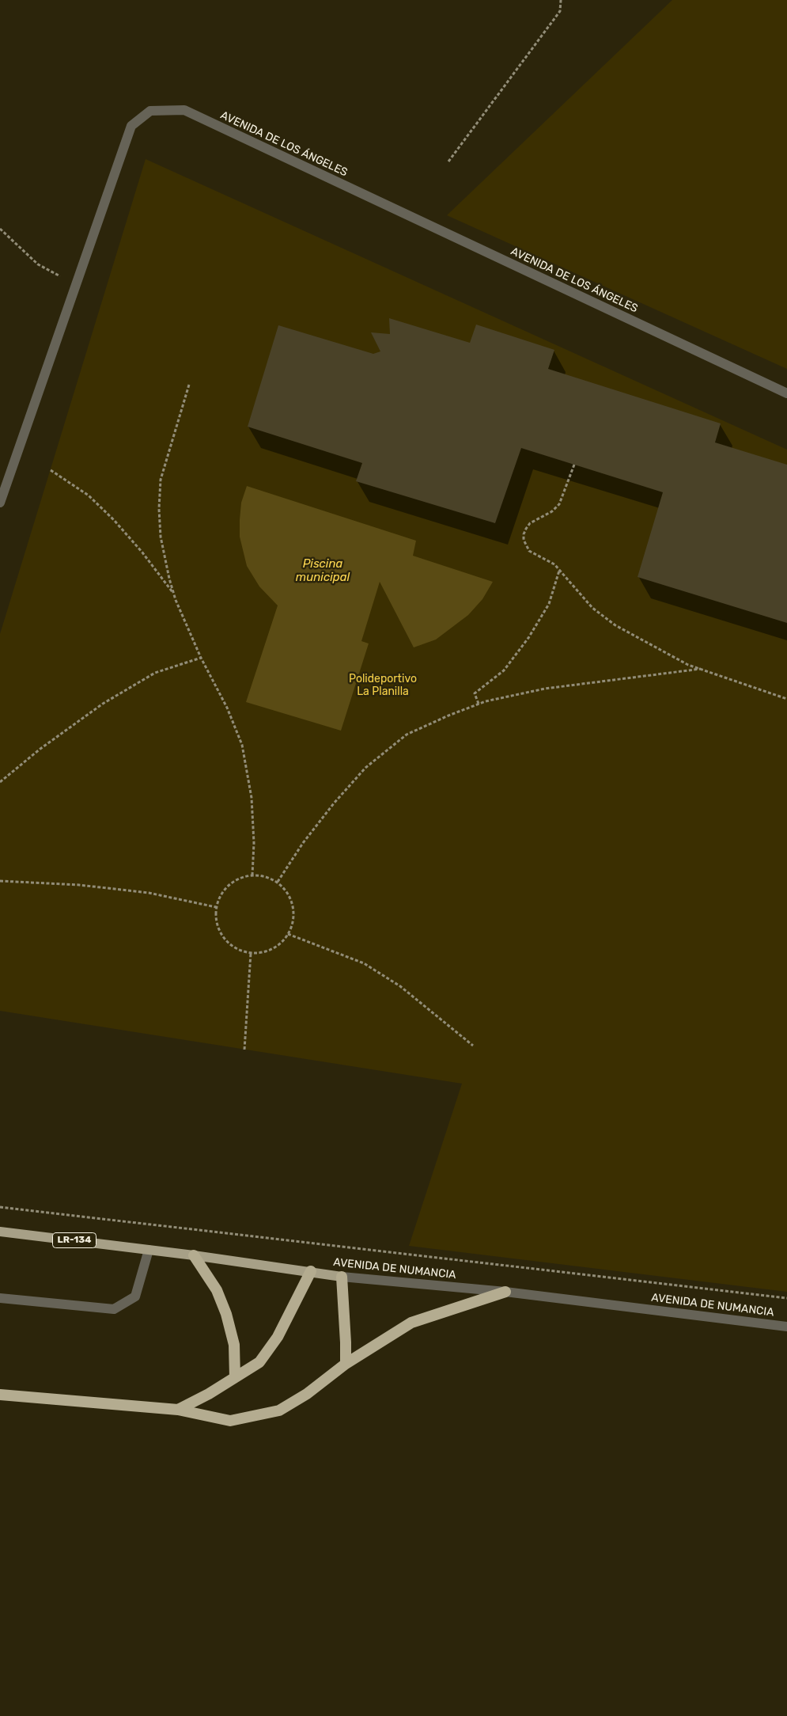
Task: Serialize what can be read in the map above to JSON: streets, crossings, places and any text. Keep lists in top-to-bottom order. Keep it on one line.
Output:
{"streets":{"main road":["LR-134","AVENIDA DE NUMANCIA"],"street":["AVENIDA DE LOS ÁNGELES"]},"water":["Piscina municipal"],"parks":["Polideportivo La Planilla"]}
